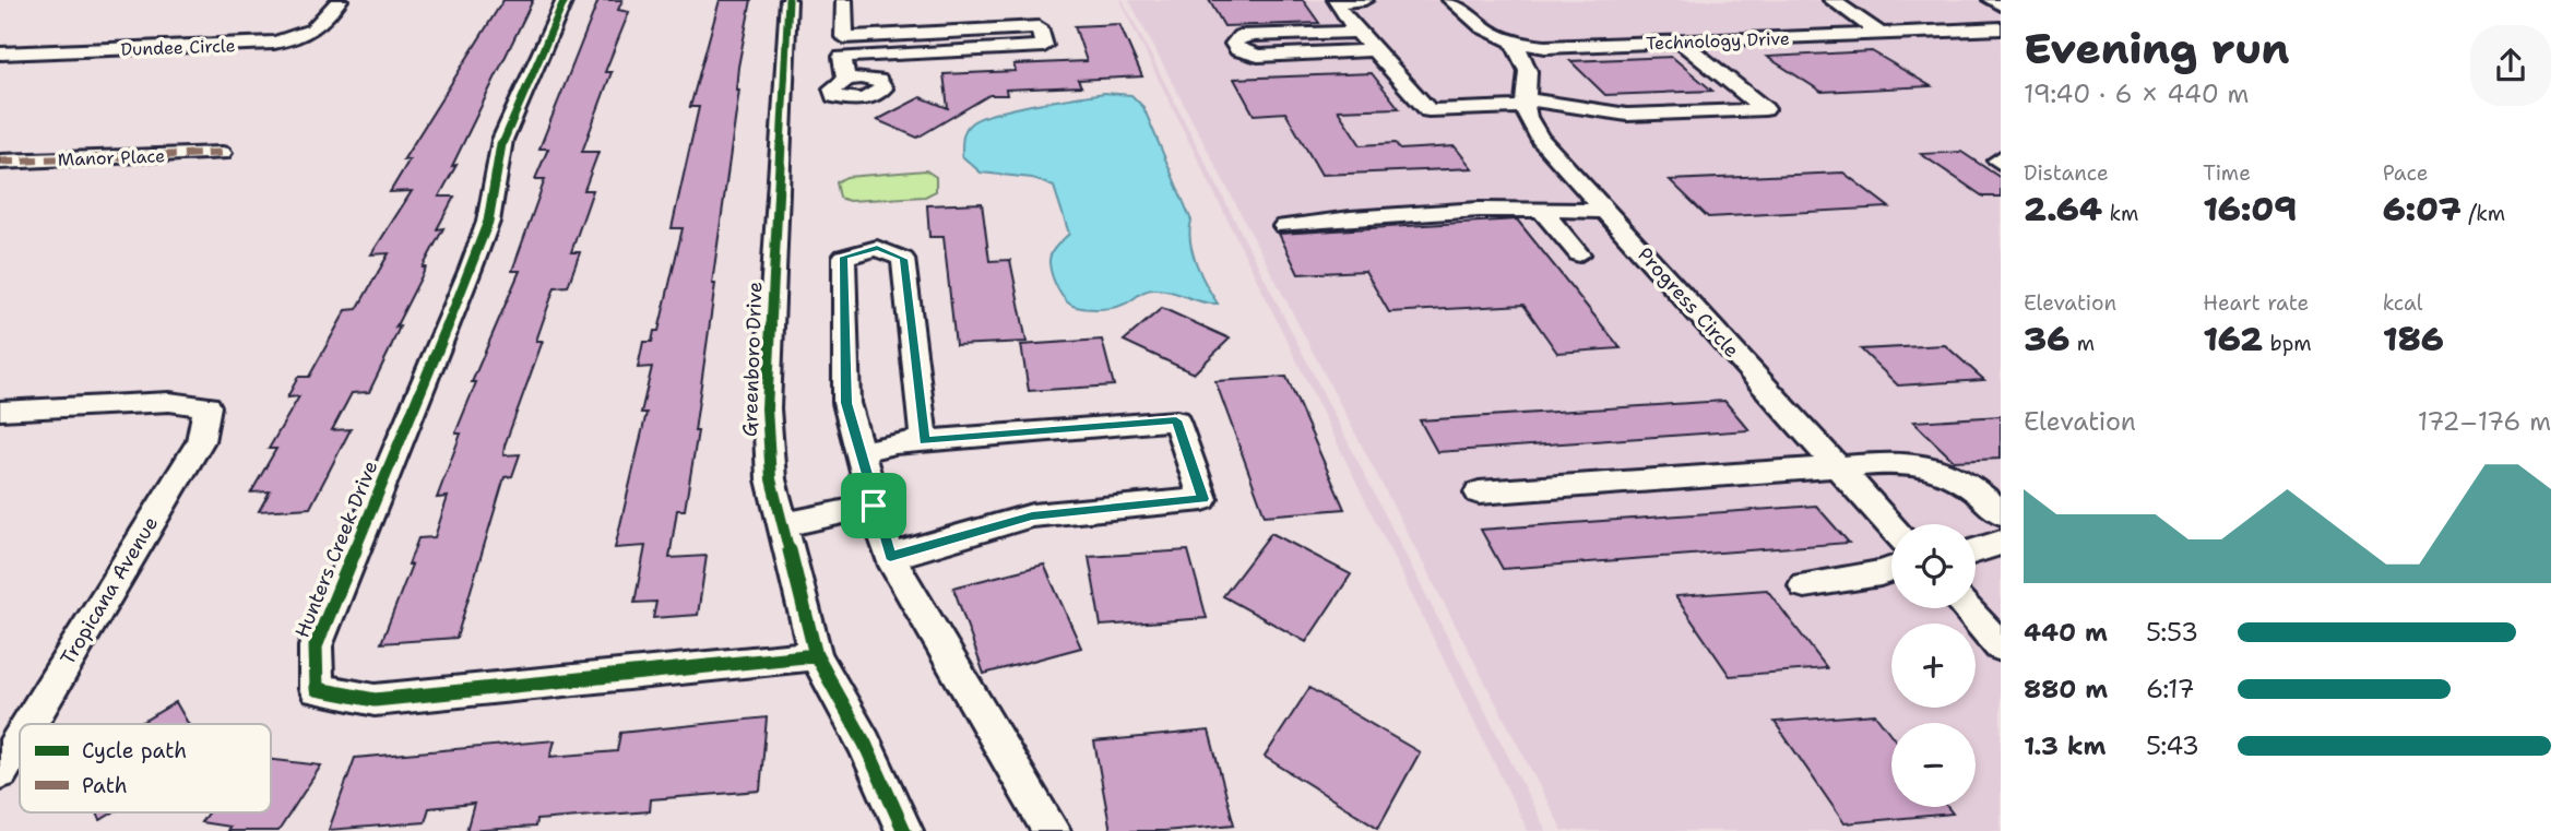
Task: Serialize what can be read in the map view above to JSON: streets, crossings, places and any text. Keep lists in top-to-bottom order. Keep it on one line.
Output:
{"streets":{"street":["Technology Drive","Dundee Circle","Manor Place","Progress Circle","Greenboro Drive","Hunters Creek Drive","Tropicana Avenue"]},"crossings":[["Technology Drive","Progress Circle"],["Greenboro Drive","Hunters Creek Drive"]],"legend":["Cycle path","Path"],"page":{"heading":["Evening run","19:40 · 6 × 440 m"],"stats":[["Distance","2.64 km"],["Time","16:09"],["Pace","6:07 /km"],["Elevation","36 m"],["Heart rate","162 bpm"],["kcal","186"]],"chart":["Elevation","172–176 m"],"map_buttons":["+","−"],"list":[{"name":"440 m","note":"5:53"},{"name":"880 m","note":"6:17"},{"name":"1.3 km","note":"5:43"}]}}
